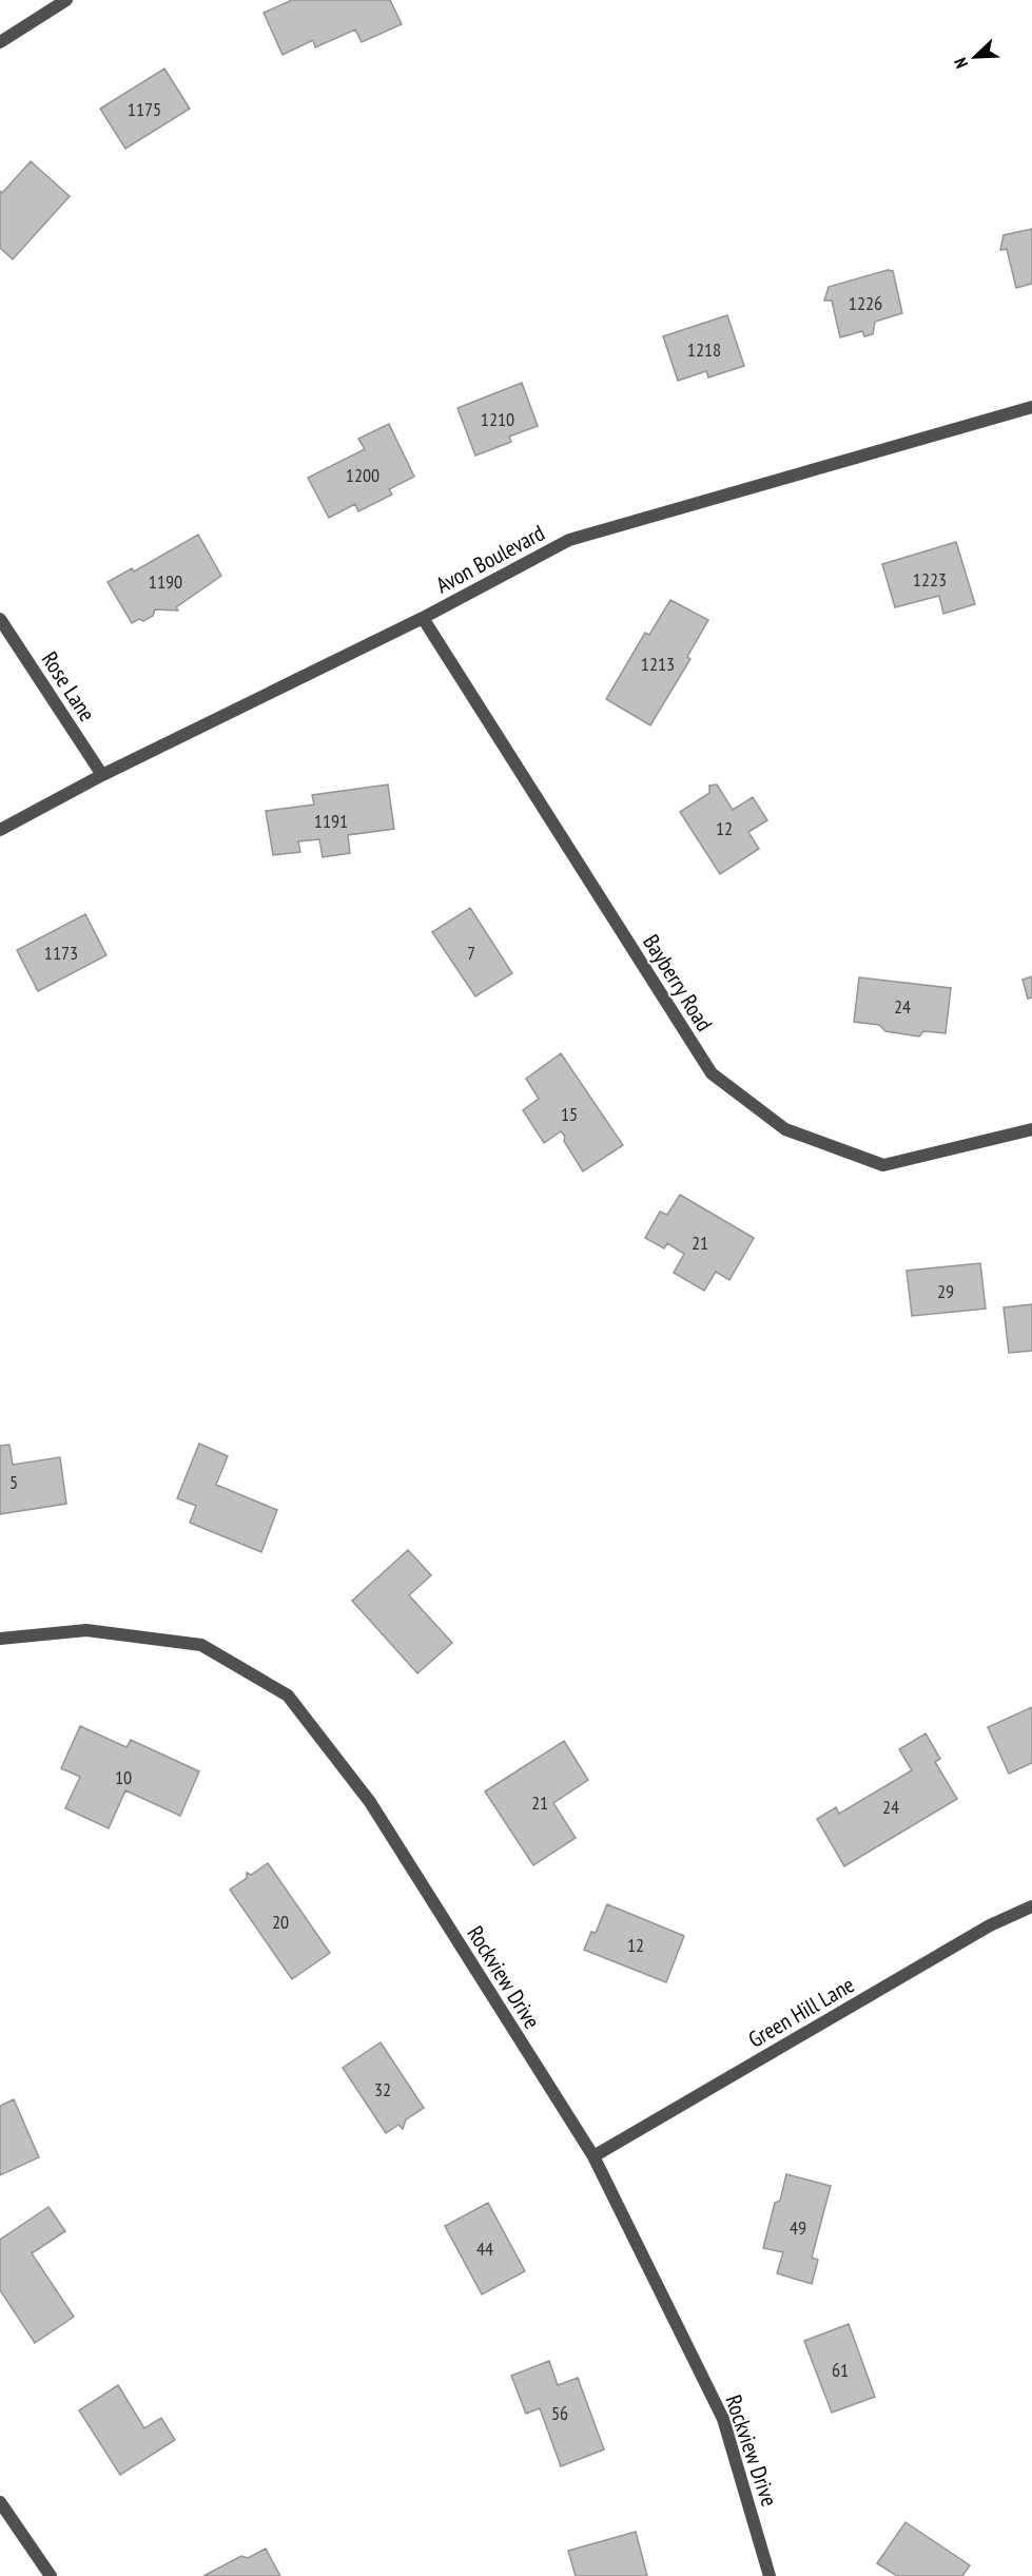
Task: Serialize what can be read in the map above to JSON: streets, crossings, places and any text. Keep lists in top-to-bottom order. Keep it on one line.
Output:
{"streets":{"street":["Avon Boulevard","Rose Lane","Bayberry Road","Rockview Drive","Green Hill Lane"]},"crossings":[["Avon Boulevard","Rose Lane"],["Avon Boulevard","Bayberry Road"],["Rockview Drive","Green Hill Lane"]],"house_numbers":["1175","1226","1218","1210","1200","1223","1190","1213","1191","12","1173","7","24","15","21","29","5","10","21","24","20","12","32","49","44","61","56"],"north":"bottom left"}
